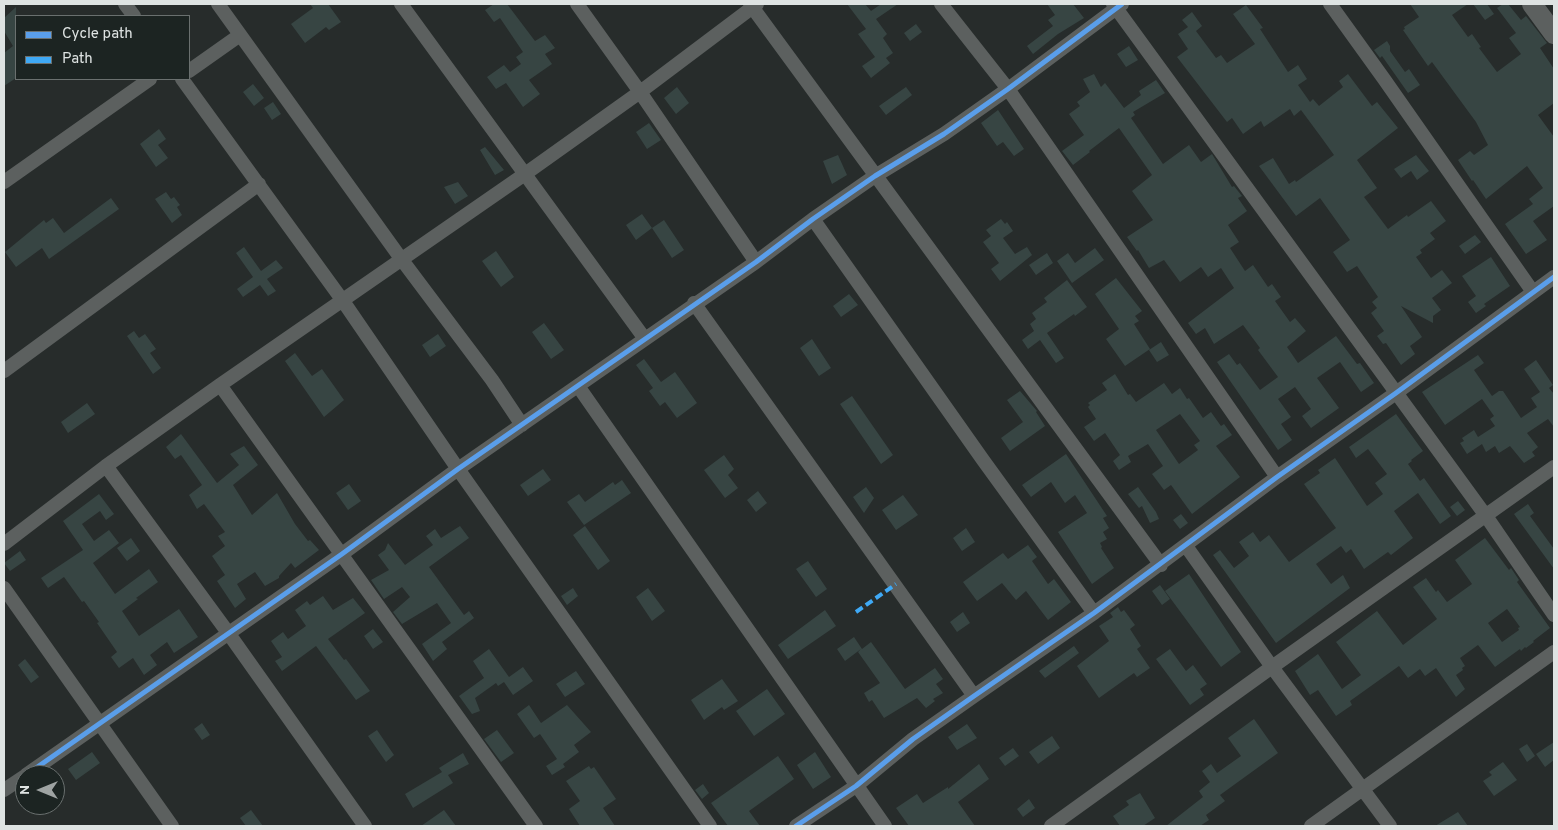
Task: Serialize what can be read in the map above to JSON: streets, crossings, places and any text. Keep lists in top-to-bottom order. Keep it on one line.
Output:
{"legend":["Cycle path","Path"],"north":"left"}
